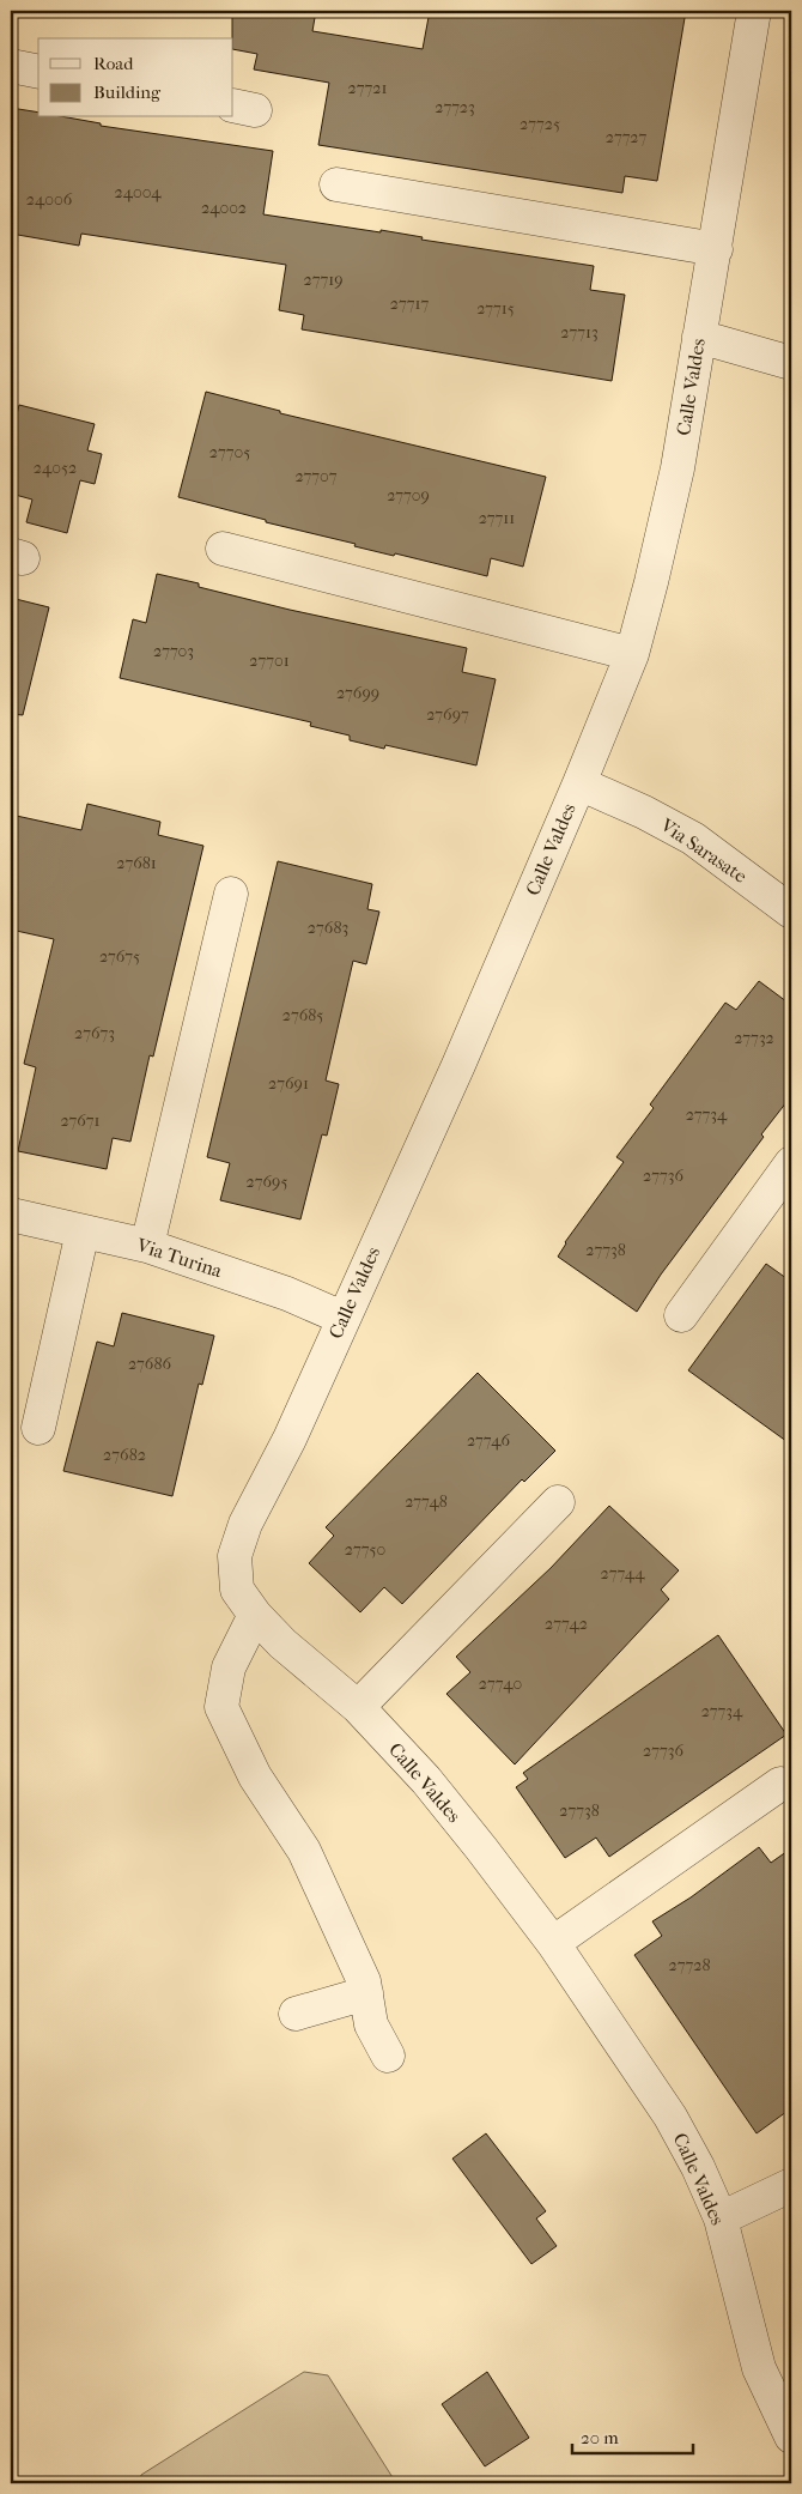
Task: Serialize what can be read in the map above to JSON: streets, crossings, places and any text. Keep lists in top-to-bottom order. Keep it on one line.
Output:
{"streets":{"street":["Calle Valdes","Via Sarasate","Via Turina"]},"crossings":[["Calle Valdes","Via Sarasate"],["Calle Valdes","Via Turina"]],"house_numbers":["27721","27723","27725","27727","24004","24006","24002","27719","27717","27715","27713","27705","24052","27707","27709","27711","27703","27701","27699","27697","27681","27683","27675","27685","27673","27732","27691","27734","27671","27736","27695","27738","27686","27746","27682","27748","27750","27744","27742","27740","27734","27736","27738","27728"],"legend":["Road","Building"],"scale_bar":"20 m"}
